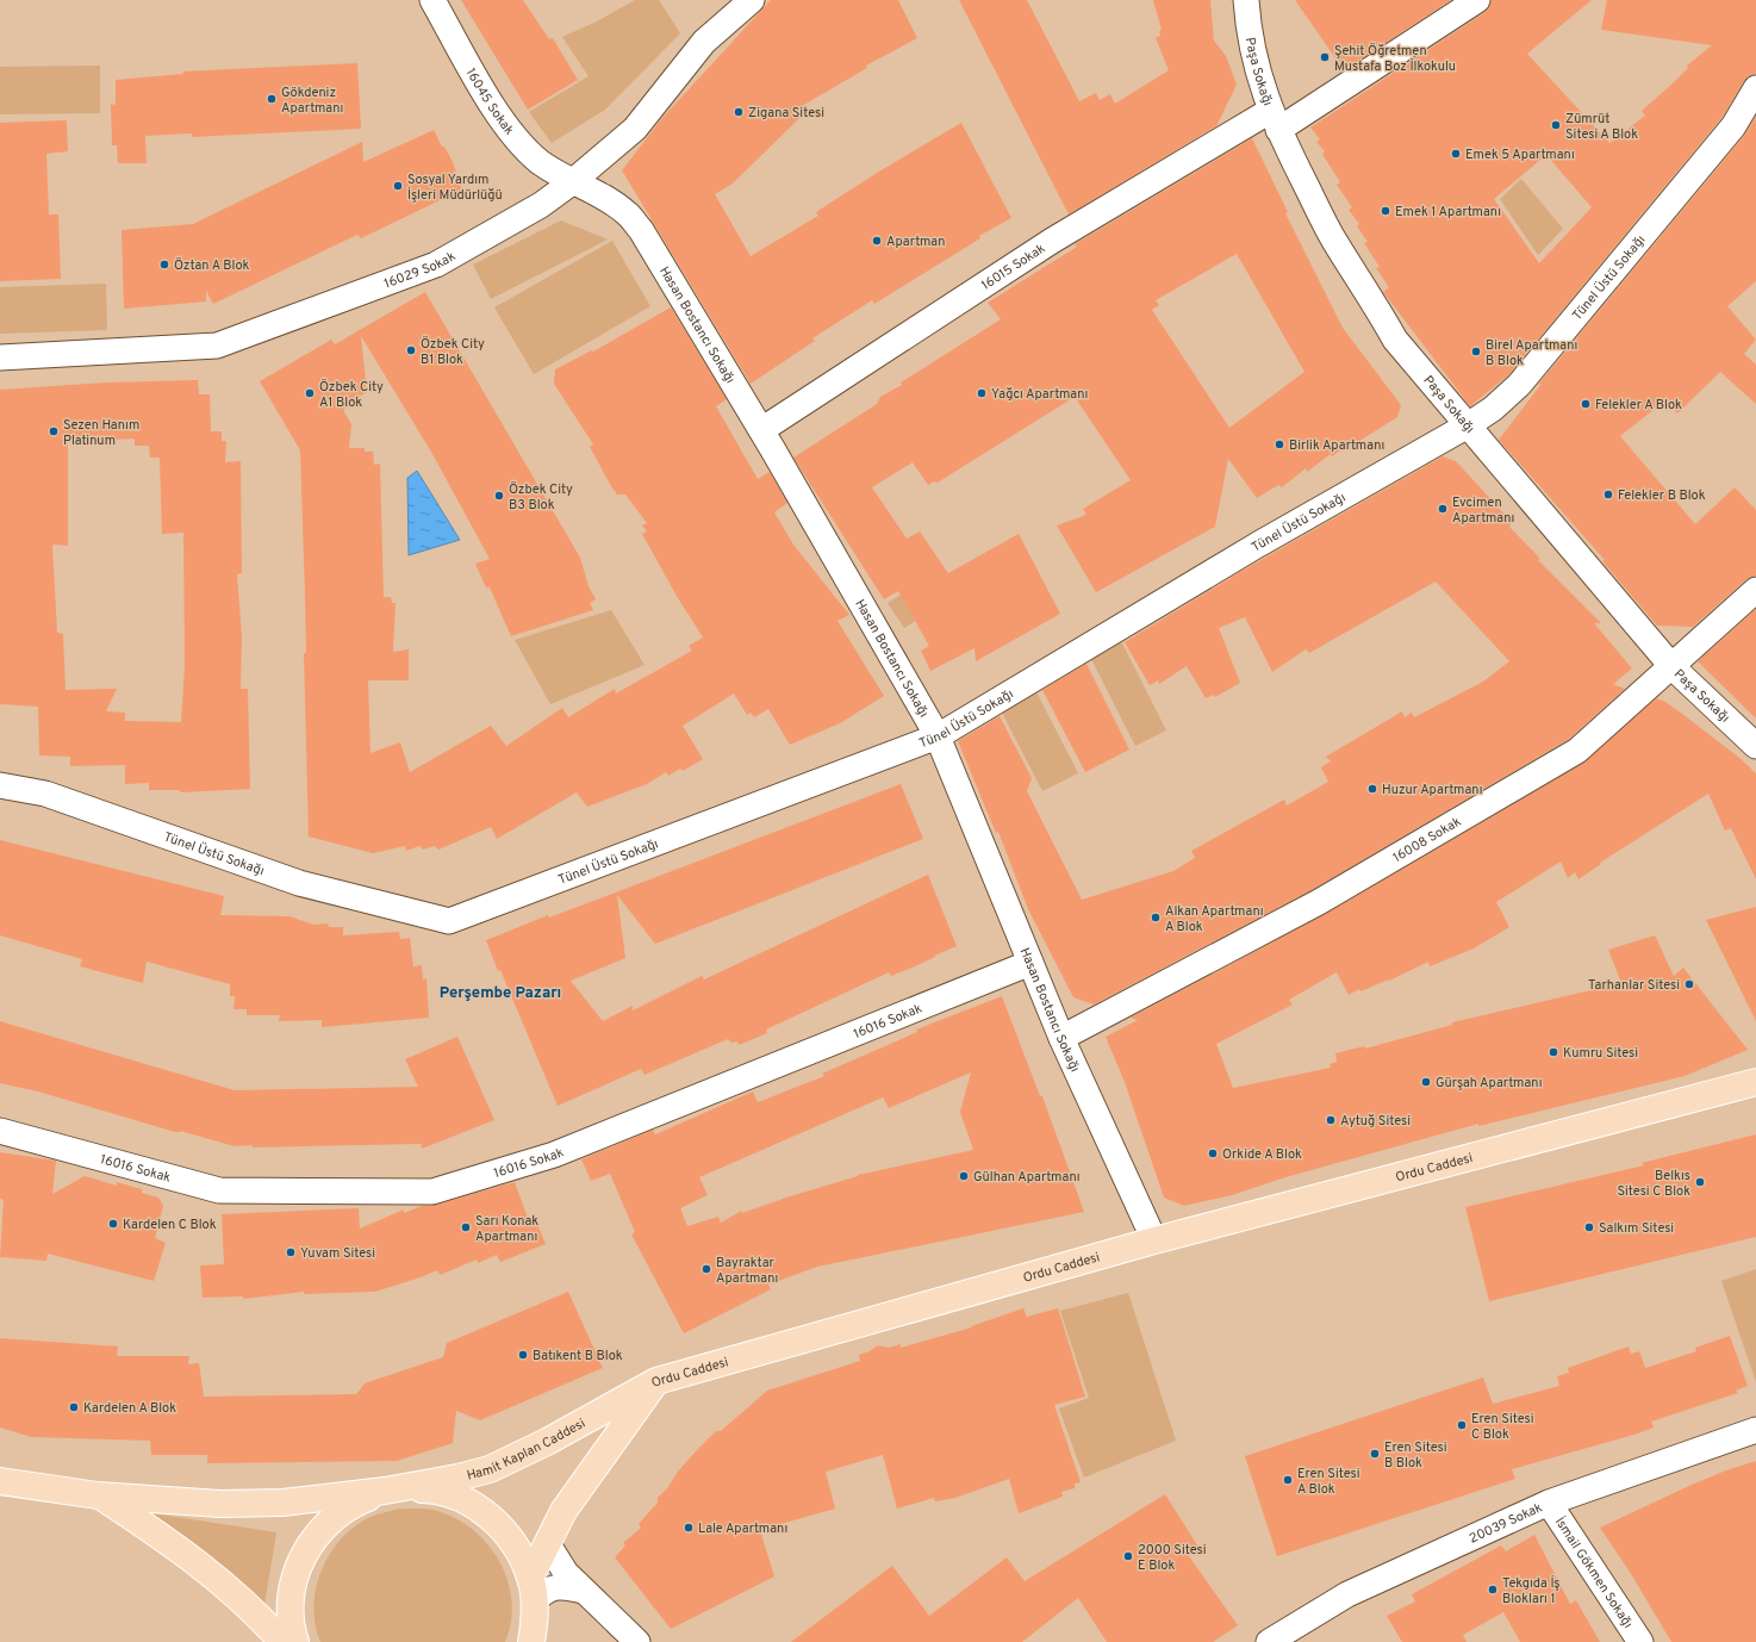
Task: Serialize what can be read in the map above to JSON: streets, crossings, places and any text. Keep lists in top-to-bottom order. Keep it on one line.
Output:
{"streets":{"main road":["Ordu Caddesi","Hamit Kaplan Caddesi"],"street":["Paşa Sokağı","16045 Sokak","16015 Sokak","16029 Sokak","Tünel Üstü Sokağı","Hasan Bostancı Sokağı","16008 Sokak","16016 Sokak","20039 Sokak","İsmail Gökmen Sokağı"]},"crossings":[["Paşa Sokağı","16015 Sokak"],["Paşa Sokağı","Tünel Üstü Sokağı"],["Paşa Sokağı","16008 Sokak"],["16045 Sokak","16029 Sokak"],["16045 Sokak","Hasan Bostancı Sokağı"],["16015 Sokak","Hasan Bostancı Sokağı"],["16029 Sokak","Hasan Bostancı Sokağı"],["Tünel Üstü Sokağı","Hasan Bostancı Sokağı"],["Hasan Bostancı Sokağı","16008 Sokak"],["Hasan Bostancı Sokağı","16016 Sokak"],["Hasan Bostancı Sokağı","Ordu Caddesi"],["Ordu Caddesi","Hamit Kaplan Caddesi"],["20039 Sokak","İsmail Gökmen Sokağı"]],"districts":["Perşembe Pazarı"],"places":["Şehit Öğretmen Mustafa Boz İlkokulu","Gökdeniz Apartmanı","Zigana Sitesi","Zümrüt Sitesi A Blok","Emek 5 Apartmanı","Sosyal Yardım İşleri Müdürlüğü","Emek 1 Apartmanı","Apartman","Öztan A Blok","Özbek City B1 Blok","Birel Apartmanı B Blok","Özbek City A1 Blok","Yağcı Apartmanı","Felekler A Blok","Sezen Hanım Platinum","Birlik Apartmanı","Felekler B Blok","Özbek City B3 Blok","Evcimen Apartmanı","Huzur Apartmanı","Alkan Apartmanı A Blok","Tarhanlar Sitesi","Kumru Sitesi","Gürşah Apartmanı","Aytuğ Sitesi","Orkide A Blok","Gülhan Apartmanı","Belkıs Sitesi C Blok","Kardelen C Blok","Sarı Konak Apartmanı","Salkım Sitesi","Yuvam Sitesi","Bayraktar Apartmanı","Batıkent B Blok","Kardelen A Blok","Eren Sitesi C Blok","Eren Sitesi B Blok","Eren Sitesi A Blok","Lale Apartmanı","2000 Sitesi E Blok","Tekgıda İş Blokları 1"]}
